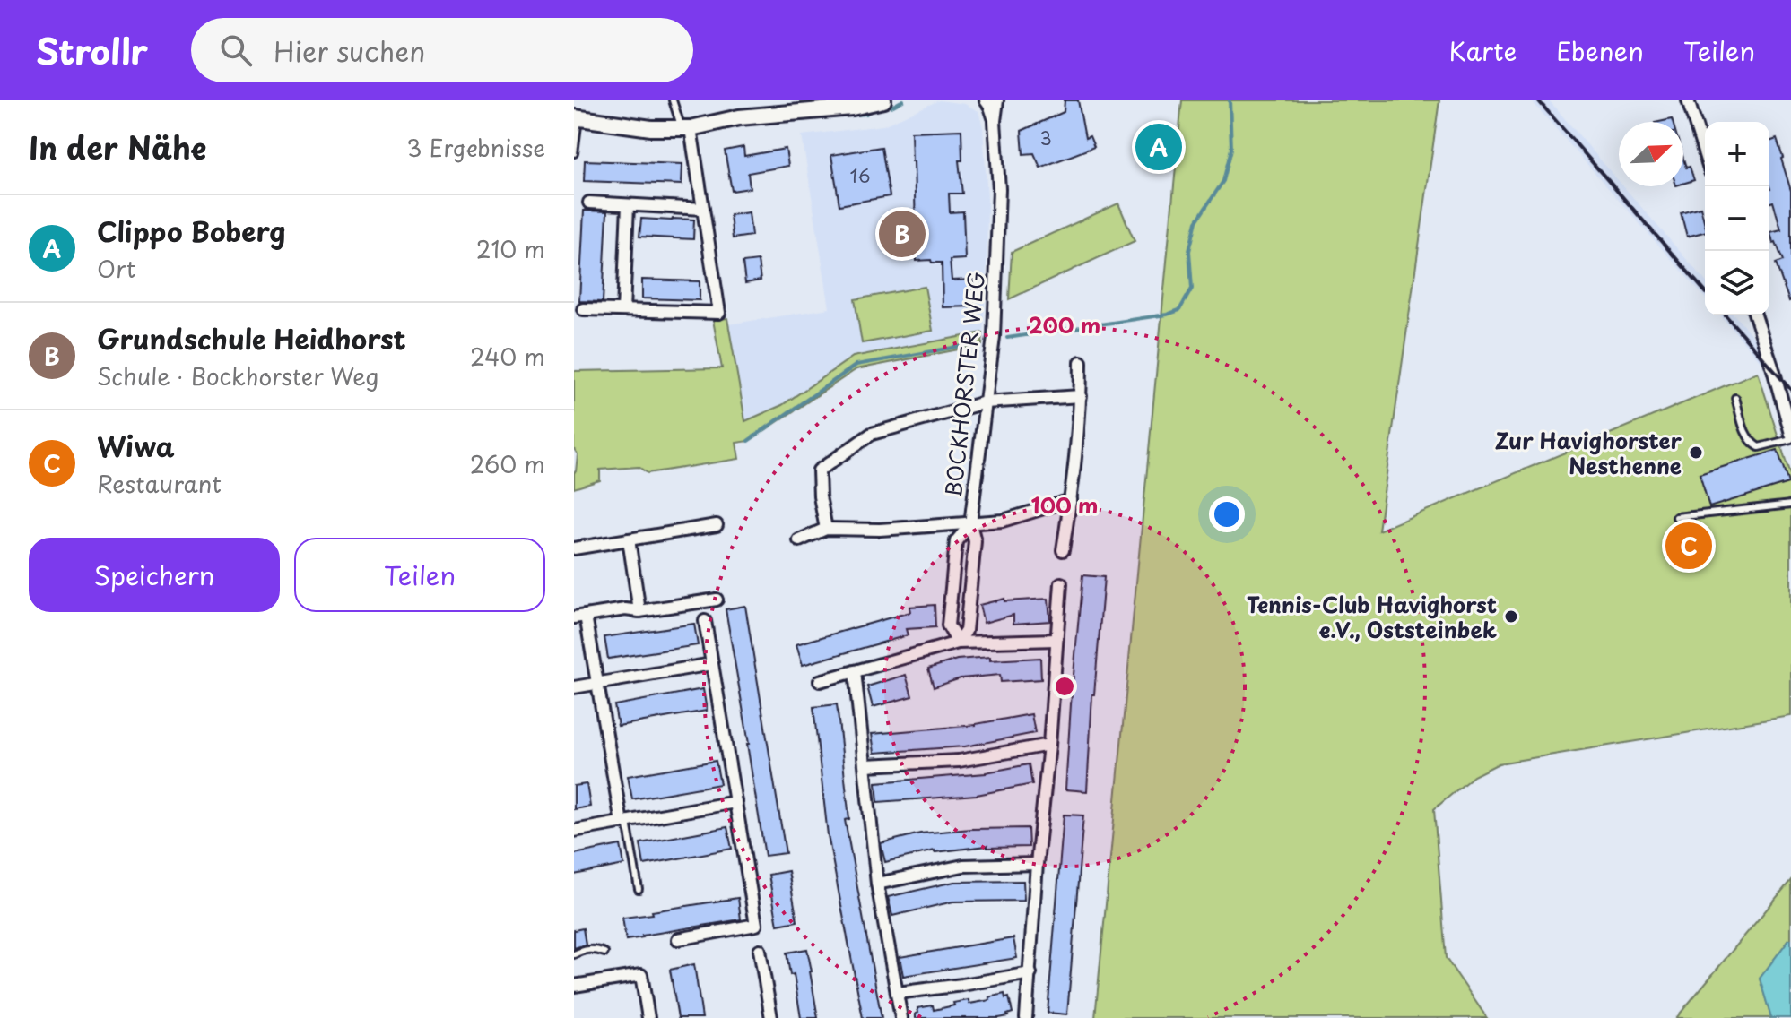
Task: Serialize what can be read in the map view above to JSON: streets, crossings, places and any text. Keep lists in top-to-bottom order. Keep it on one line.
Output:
{"streets":{"street":["BOCKHORSTER WEG"]},"places":["Zur Havighorster Nesthenne","Tennis-Club Havighorst e.V., Oststeinbek"],"house_numbers":["3","16"],"north":"top right","page":{"header":"Strollr","search":"Hier suchen","nav":["Karte","Ebenen","Teilen"],"heading":["In der Nähe","3 Ergebnisse"],"pins":["A","B","C"],"map_buttons":["+","−"],"list":[{"mark":"A","name":"Clippo Boberg","note":"Ort","value":"210 m"},{"mark":"B","name":"Grundschule Heidhorst","note":"Schule · Bockhorster Weg","value":"240 m"},{"mark":"C","name":"Wiwa","note":"Restaurant","value":"260 m"}],"buttons":["Speichern","Teilen"]},"rings":["200 m","100 m"]}
